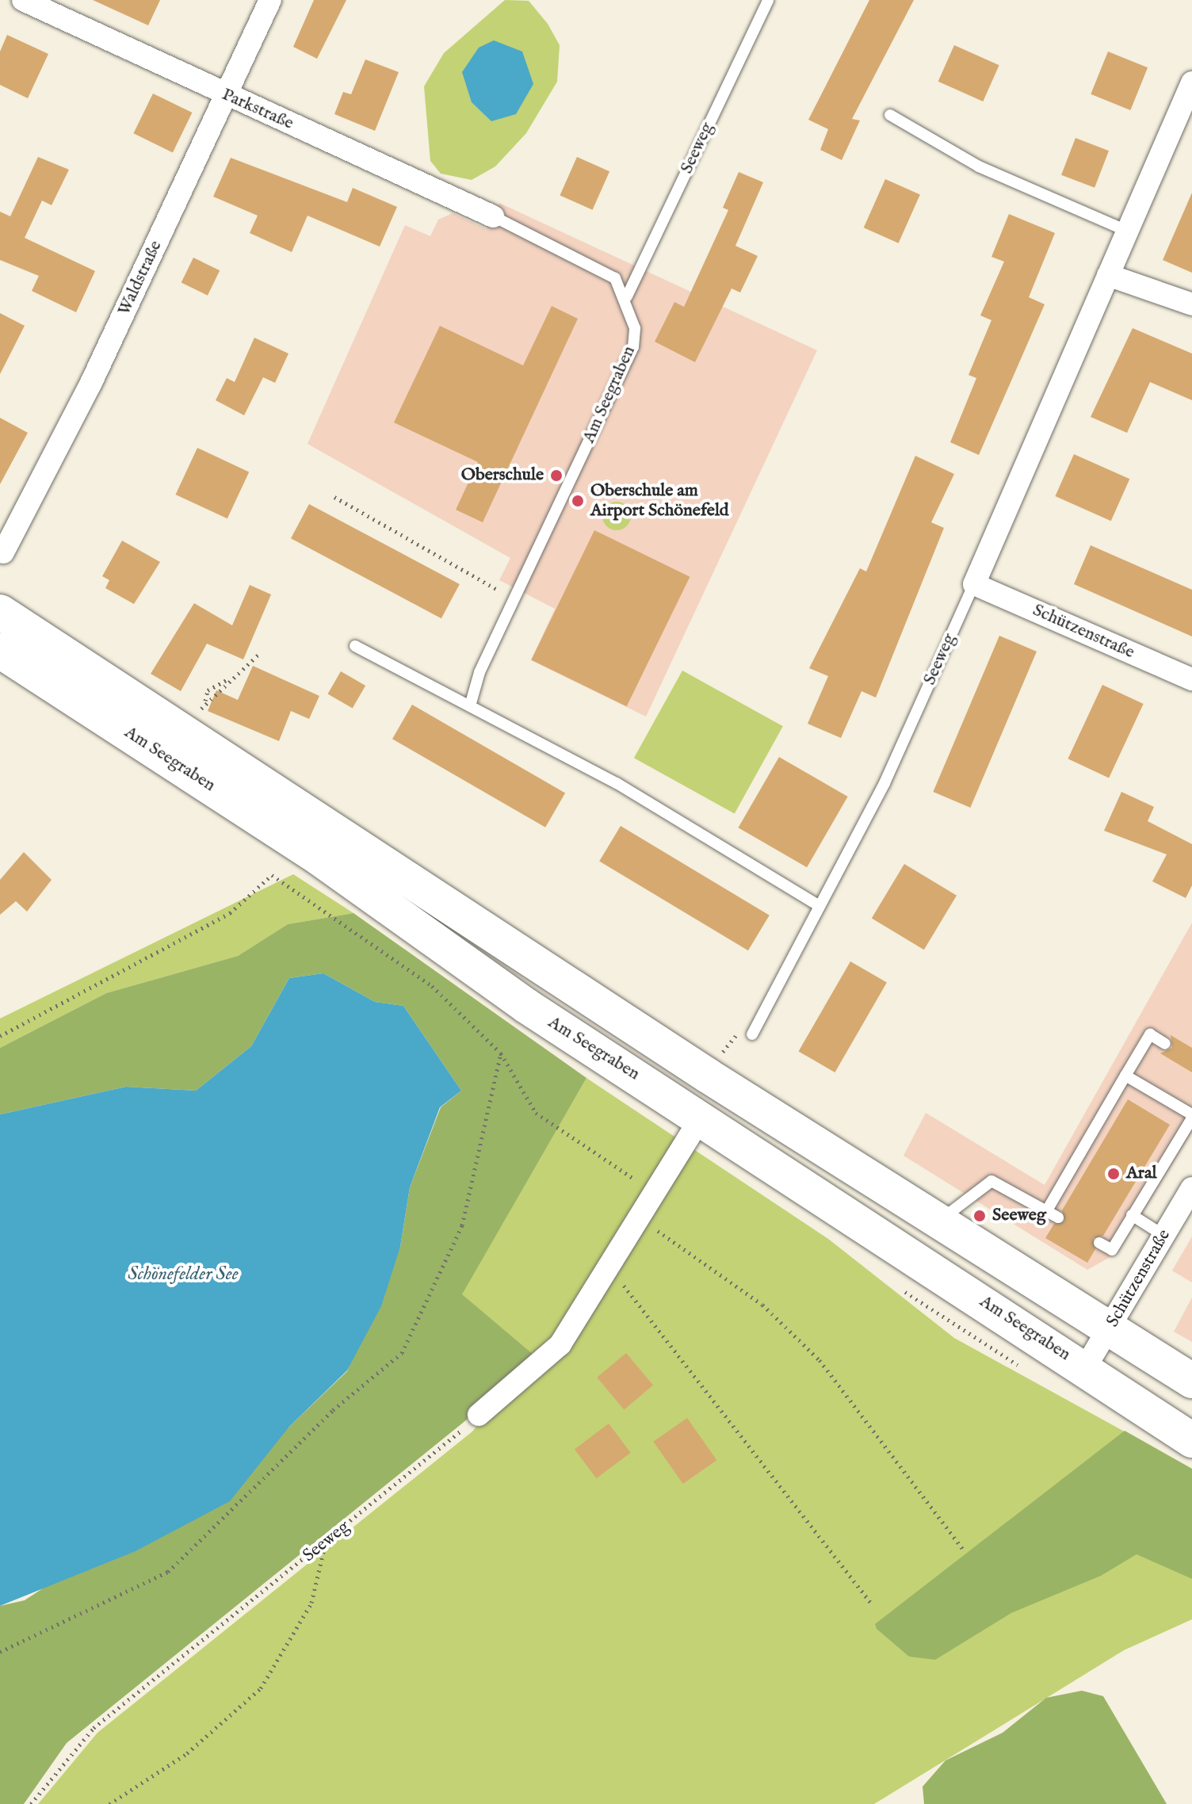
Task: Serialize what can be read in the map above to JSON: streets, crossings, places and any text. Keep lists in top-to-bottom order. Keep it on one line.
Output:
{"streets":{"main road":["Am Seegraben"],"street":["Parkstraße","Seeweg","Waldstraße","Schützenstraße"]},"crossings":[["Parkstraße","Waldstraße"],["Seeweg","Am Seegraben"],["Seeweg","Schützenstraße"],["Am Seegraben","Schützenstraße"]],"water":["Schönefelder See"],"places":["Oberschule","Oberschule am Airport Schönefeld","Aral","Seeweg"]}
